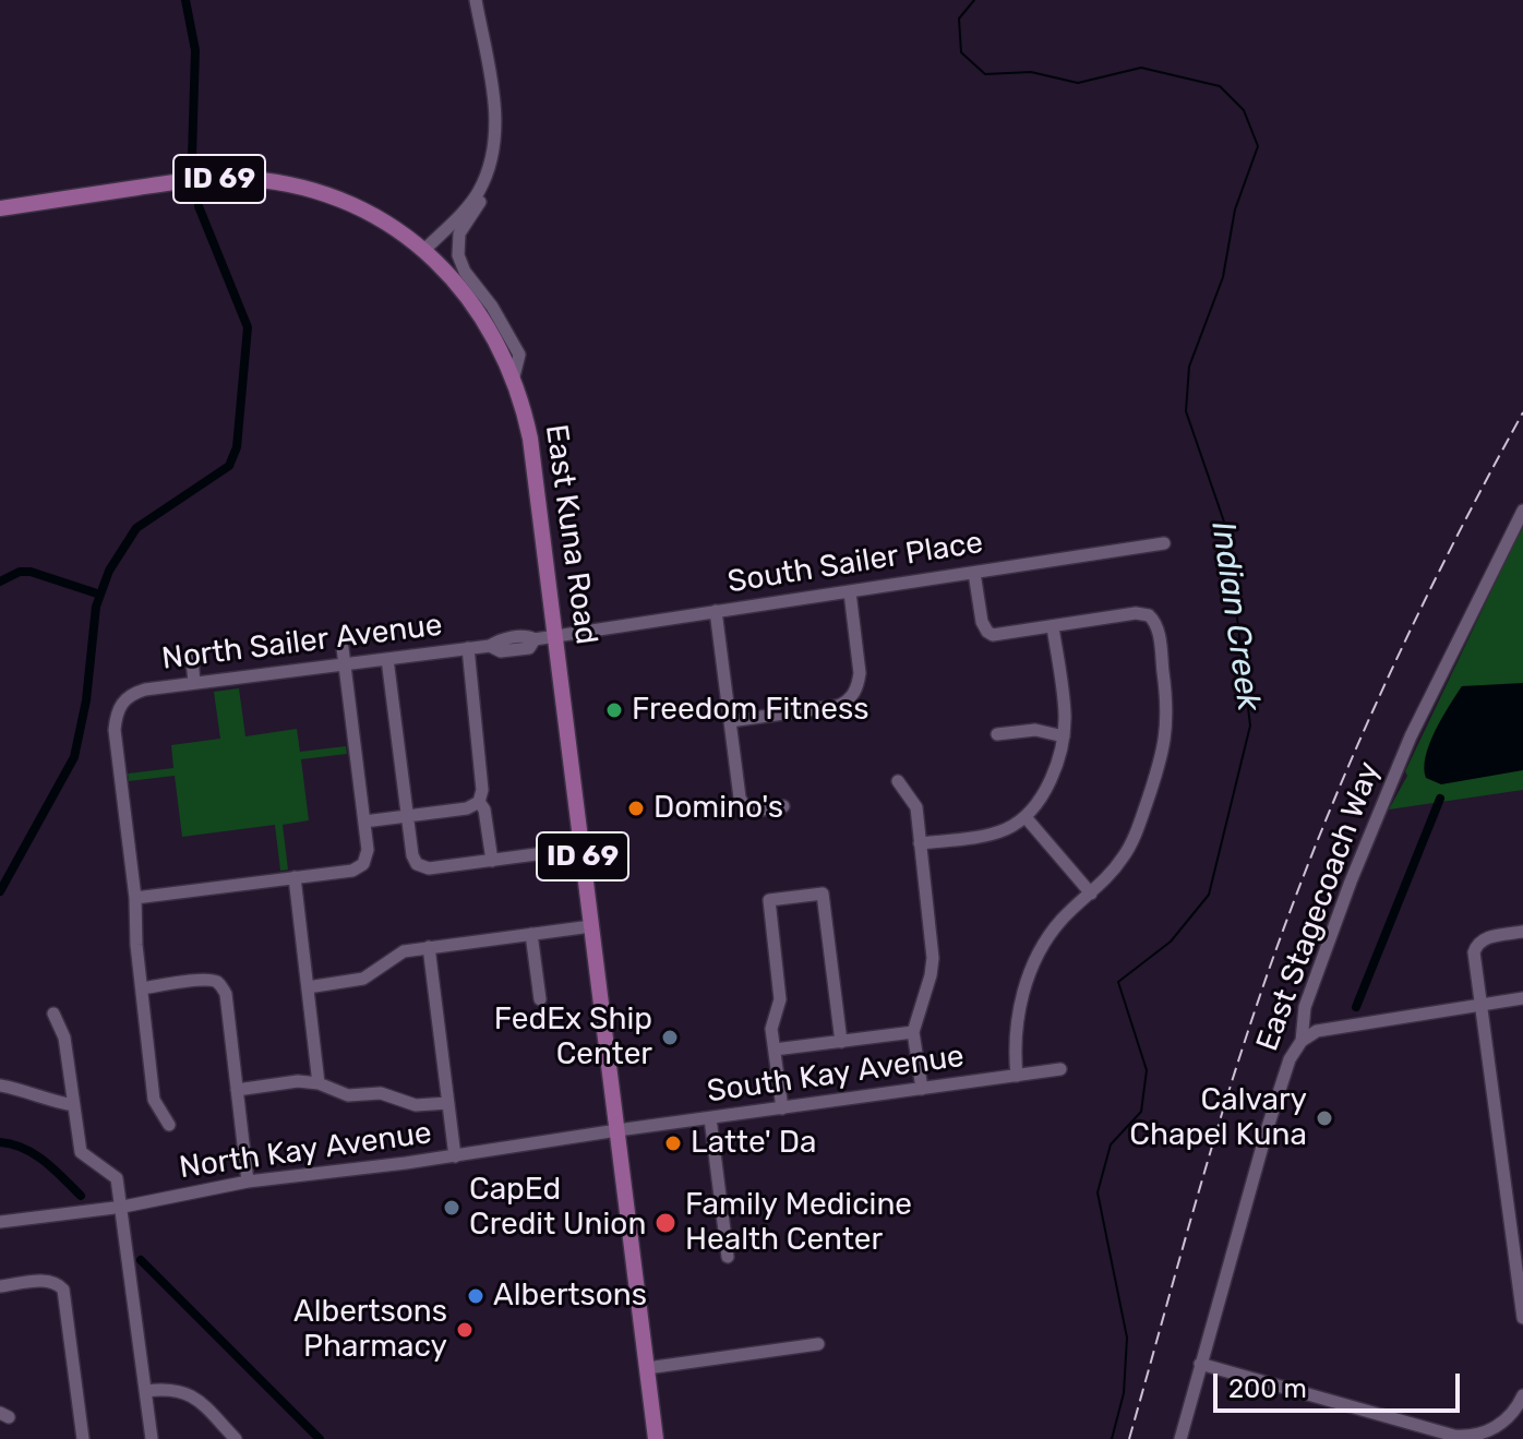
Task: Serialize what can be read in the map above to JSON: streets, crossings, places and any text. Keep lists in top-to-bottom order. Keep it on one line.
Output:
{"streets":{"main road":["ID 69","East Kuna Road"],"street":["South Sailer Place","North Sailer Avenue","East Stagecoach Way","South Kay Avenue","North Kay Avenue"]},"crossings":[["ID 69","East Kuna Road"],["ID 69","South Kay Avenue"],["ID 69","North Kay Avenue"],["East Kuna Road","South Sailer Place"],["East Kuna Road","North Sailer Avenue"],["East Kuna Road","South Kay Avenue"],["East Kuna Road","North Kay Avenue"],["South Sailer Place","North Sailer Avenue"],["South Kay Avenue","North Kay Avenue"]],"water":["Indian Creek"],"places":["Freedom Fitness","Domino's","FedEx Ship Center","Calvary Chapel Kuna","Latte' Da","CapEd Credit Union","Family Medicine Health Center","Albertsons","Albertsons Pharmacy"],"scale_bar":"200 m"}
